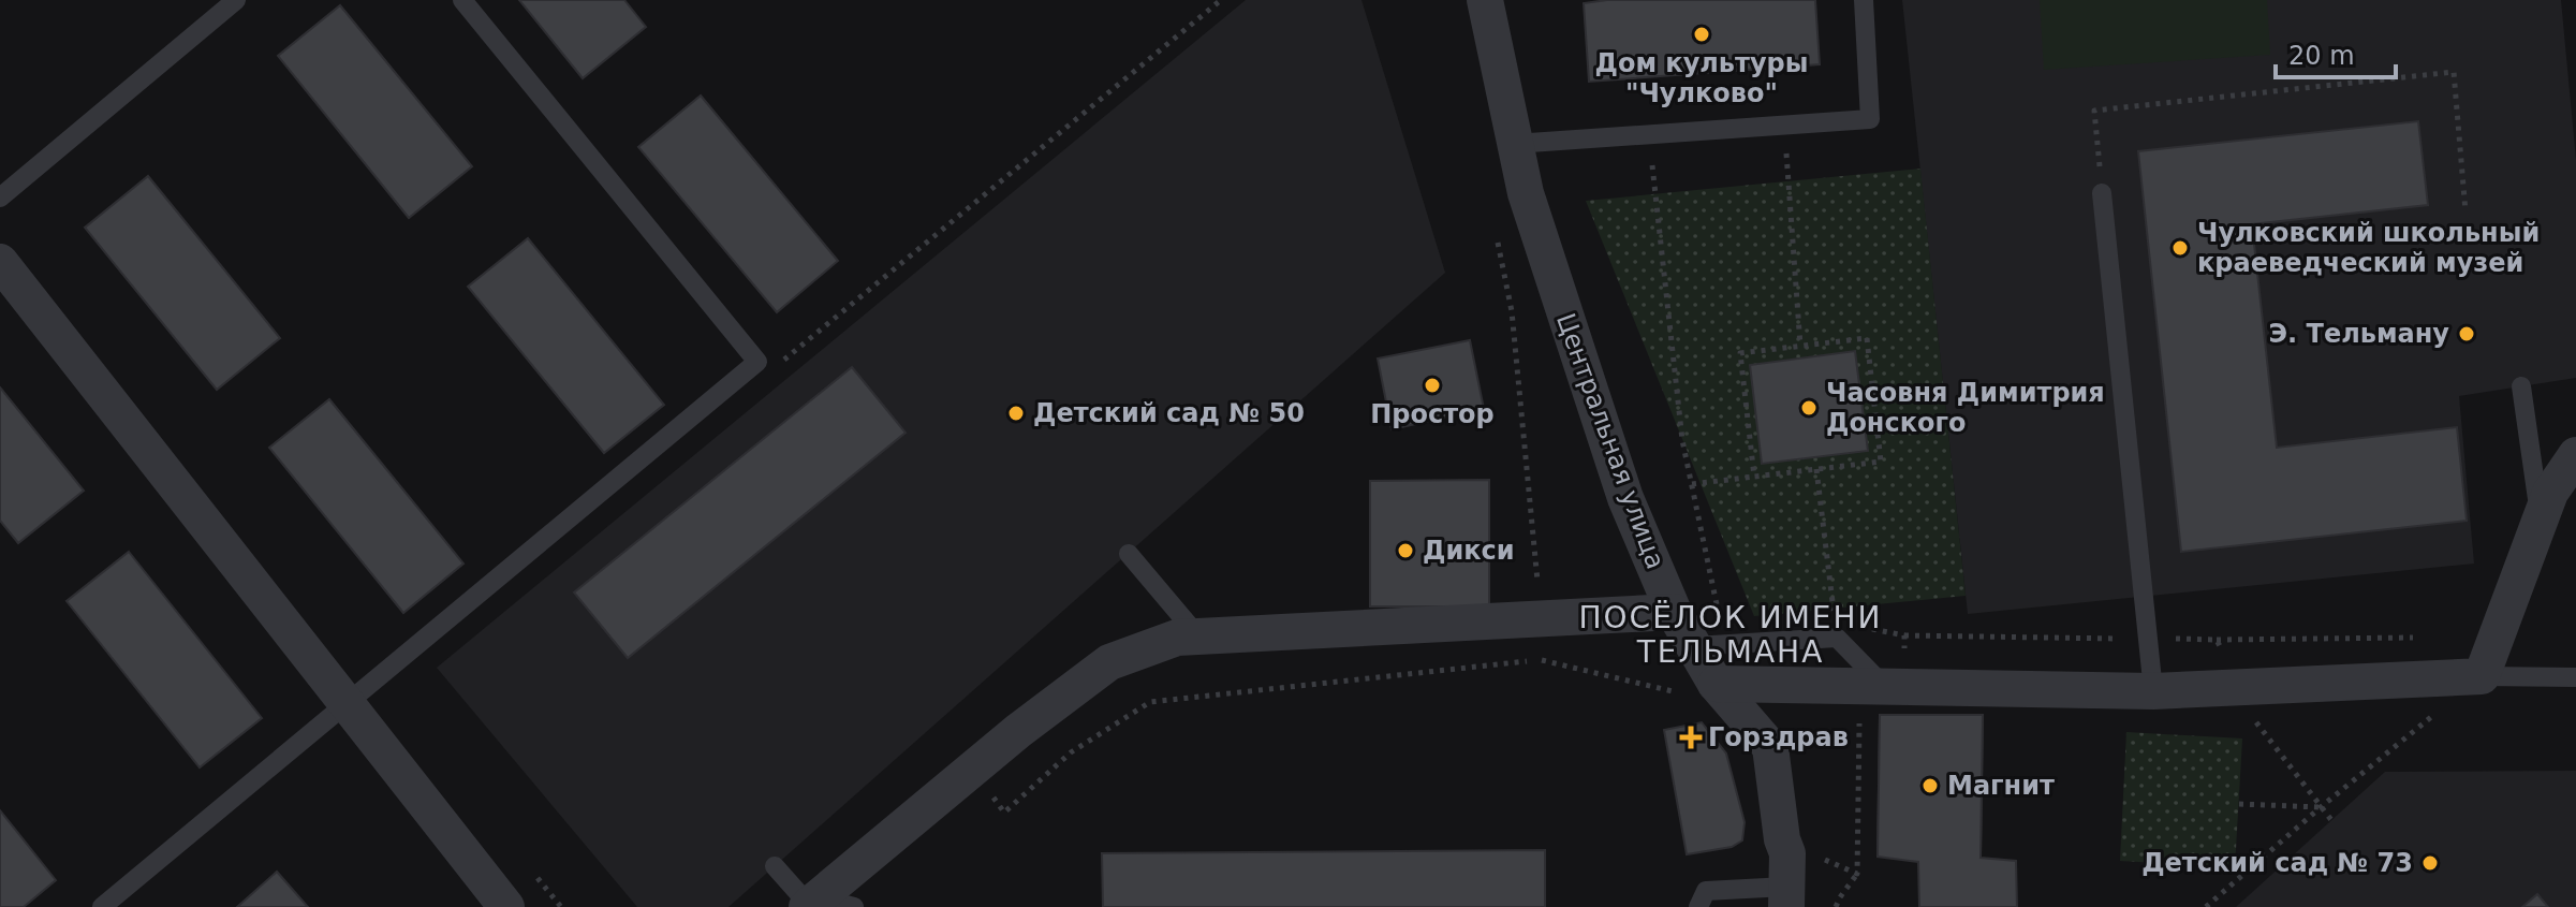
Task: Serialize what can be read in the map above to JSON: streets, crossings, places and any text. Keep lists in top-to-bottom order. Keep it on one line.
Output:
{"streets":{"street":["Центральная улица"]},"districts":["ПОСЁЛОК ИМЕНИ ТЕЛЬМАНА"],"places":{"other":["Дом культуры \"Чулково\"","Чулковский школьный краеведческий музей","Э. Тельману","Простор","Часовня Димитрия Донского","Детский сад № 50","Дикси","Магнит","Детский сад № 73"],"health":["Горздрав"]},"scale_bar":"20 m"}
